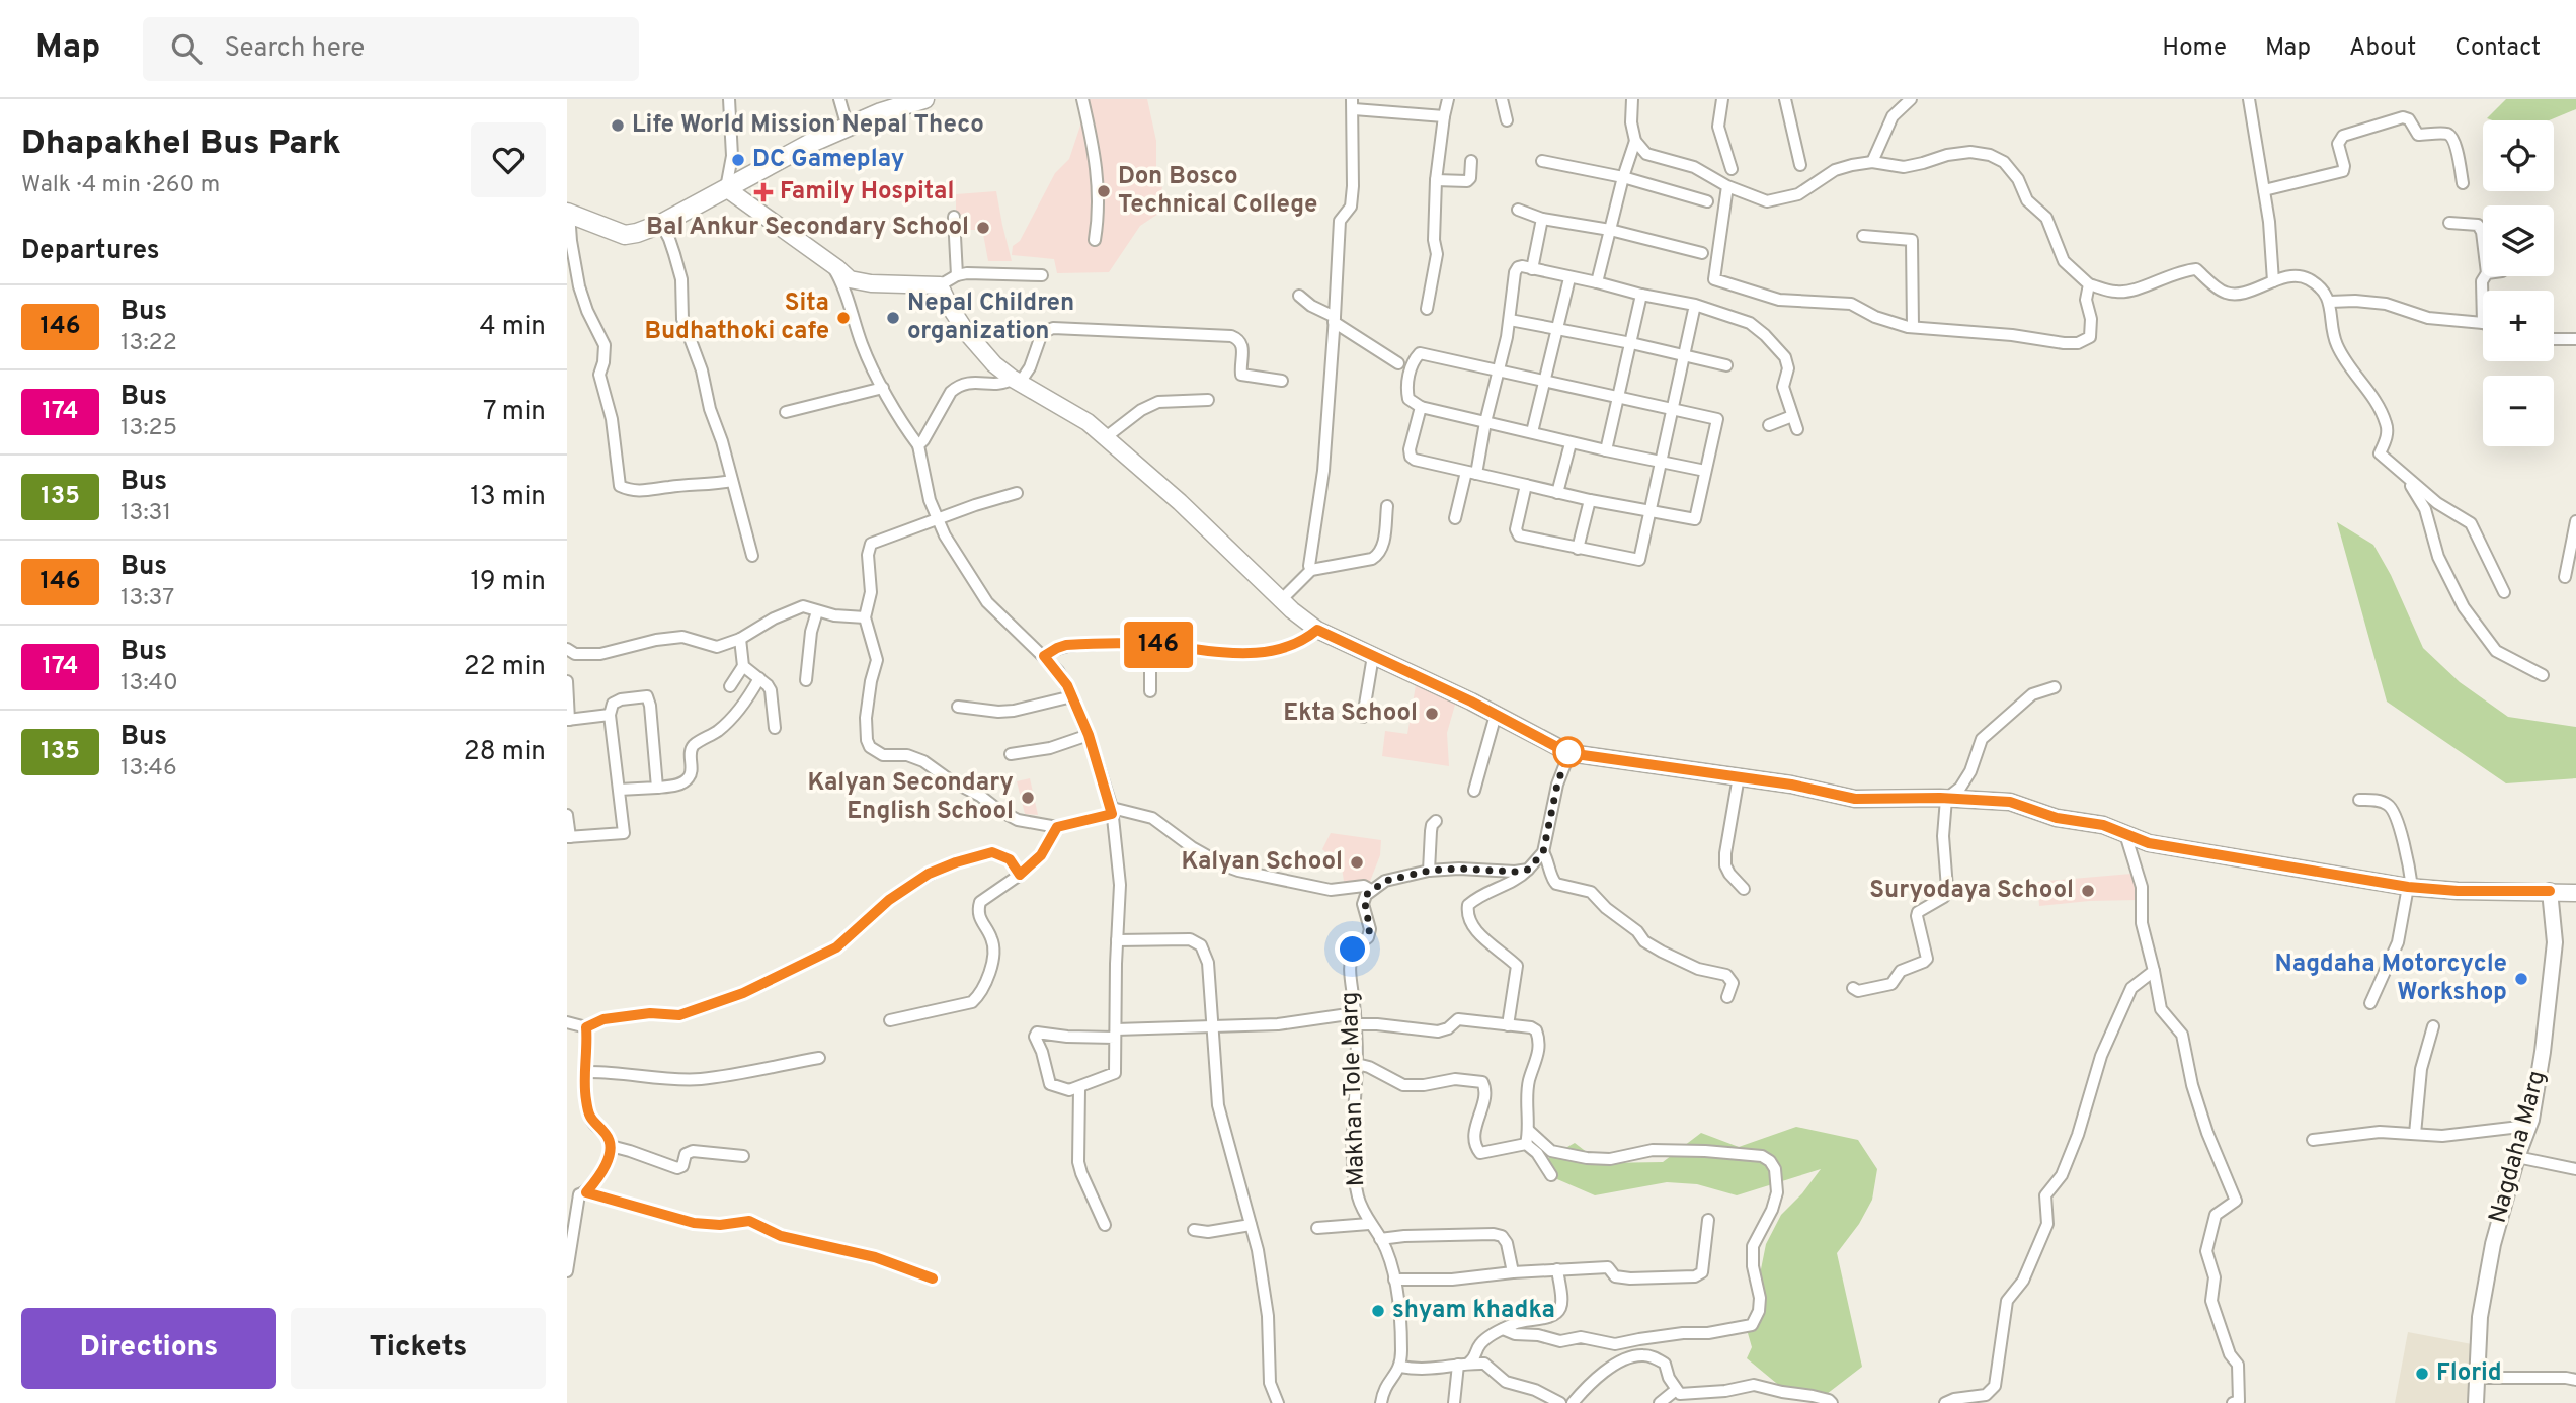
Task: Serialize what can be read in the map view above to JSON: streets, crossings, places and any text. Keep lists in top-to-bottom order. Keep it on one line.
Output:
{"streets":{"street":["Makhan Tole Marg","Nagdaha Marg"]},"places":{"other":["Life World Mission Nepal Theco","DC Gameplay","Don Bosco Technical College","Bal Ankur Secondary School","Sita Budhathoki cafe","Nepal Children organization","Ekta School","Kalyan Secondary English School","Kalyan School","Suryodaya School","Nagdaha Motorcycle Workshop","shyam khadka","Florid"],"health":["Family Hospital"]},"lines":["bus line 146"],"page":{"header":"Map","search":"Search here","nav":["Home","Map","About","Contact"],"heading":[["Dhapakhel Bus Park","Walk · 4 min · 260 m"],"Departures"],"on_map":"146","map_buttons":["+","−"],"list":[{"mark":"146","name":"Bus","note":"13:22","value":"4 min"},{"mark":"174","name":"Bus","note":"13:25","value":"7 min"},{"mark":"135","name":"Bus","note":"13:31","value":"13 min"},{"mark":"146","name":"Bus","note":"13:37","value":"19 min"},{"mark":"174","name":"Bus","note":"13:40","value":"22 min"},{"mark":"135","name":"Bus","note":"13:46","value":"28 min"}],"buttons":["Directions","Tickets"]}}
